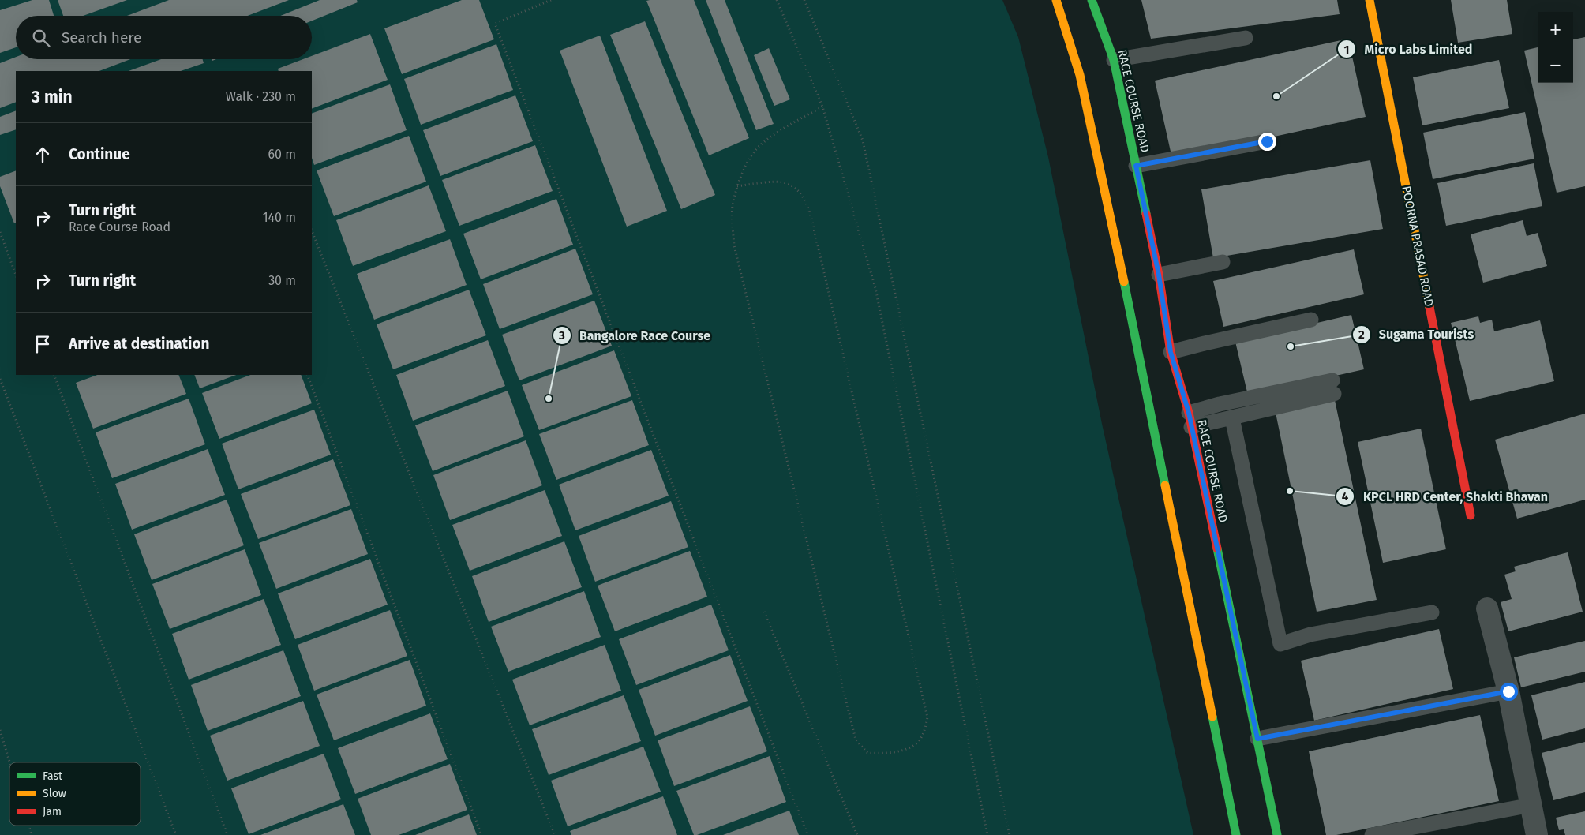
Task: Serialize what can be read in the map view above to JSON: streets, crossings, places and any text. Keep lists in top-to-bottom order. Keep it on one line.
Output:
{"streets":{"main road":["RACE COURSE ROAD","POORNA PRASAD ROAD"]},"places":["Micro Labs Limited","Sugama Tourists","Bangalore Race Course","KPCL HRD Center, Shakti Bhavan"],"legend":["Fast","Slow","Jam"],"page":{"map_buttons":["+","−"],"search":"Search here","heading":["3 min","Walk · 230 m"],"list":[["Continue","60 m"],["Turn right","Race Course Road","140 m"],["Turn right","30 m"],"Arrive at destination"]}}
